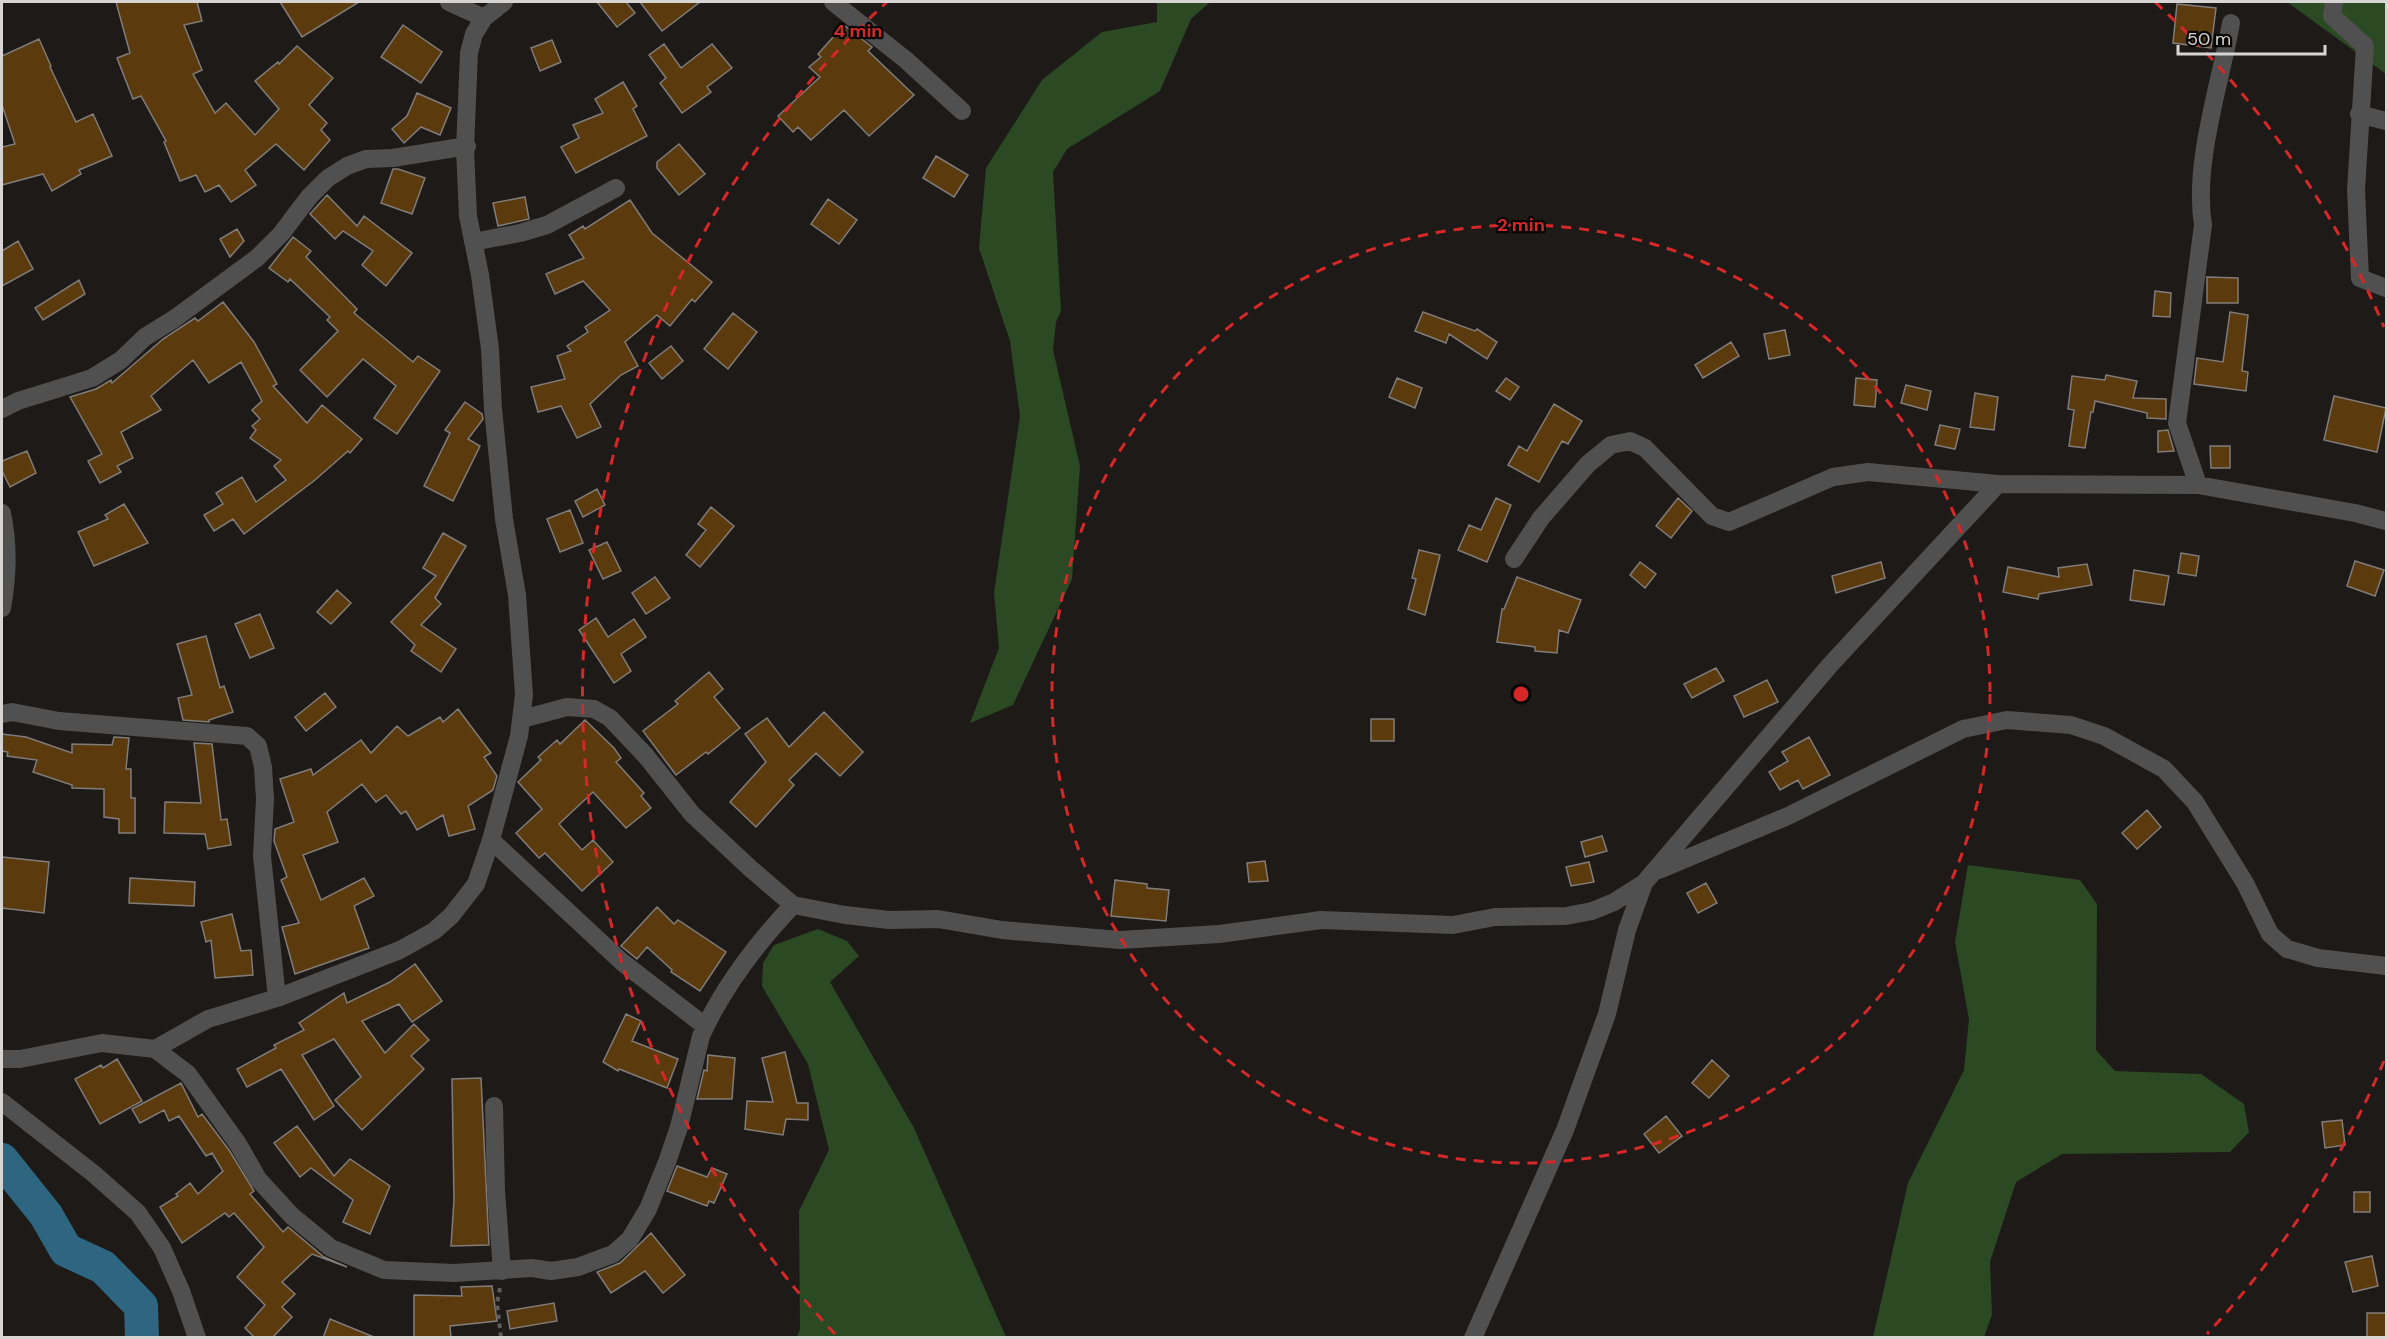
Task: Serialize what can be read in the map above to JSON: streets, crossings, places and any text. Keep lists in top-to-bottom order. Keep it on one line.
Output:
{"scale_bar":"50 m","rings":["4 min","2 min"]}
